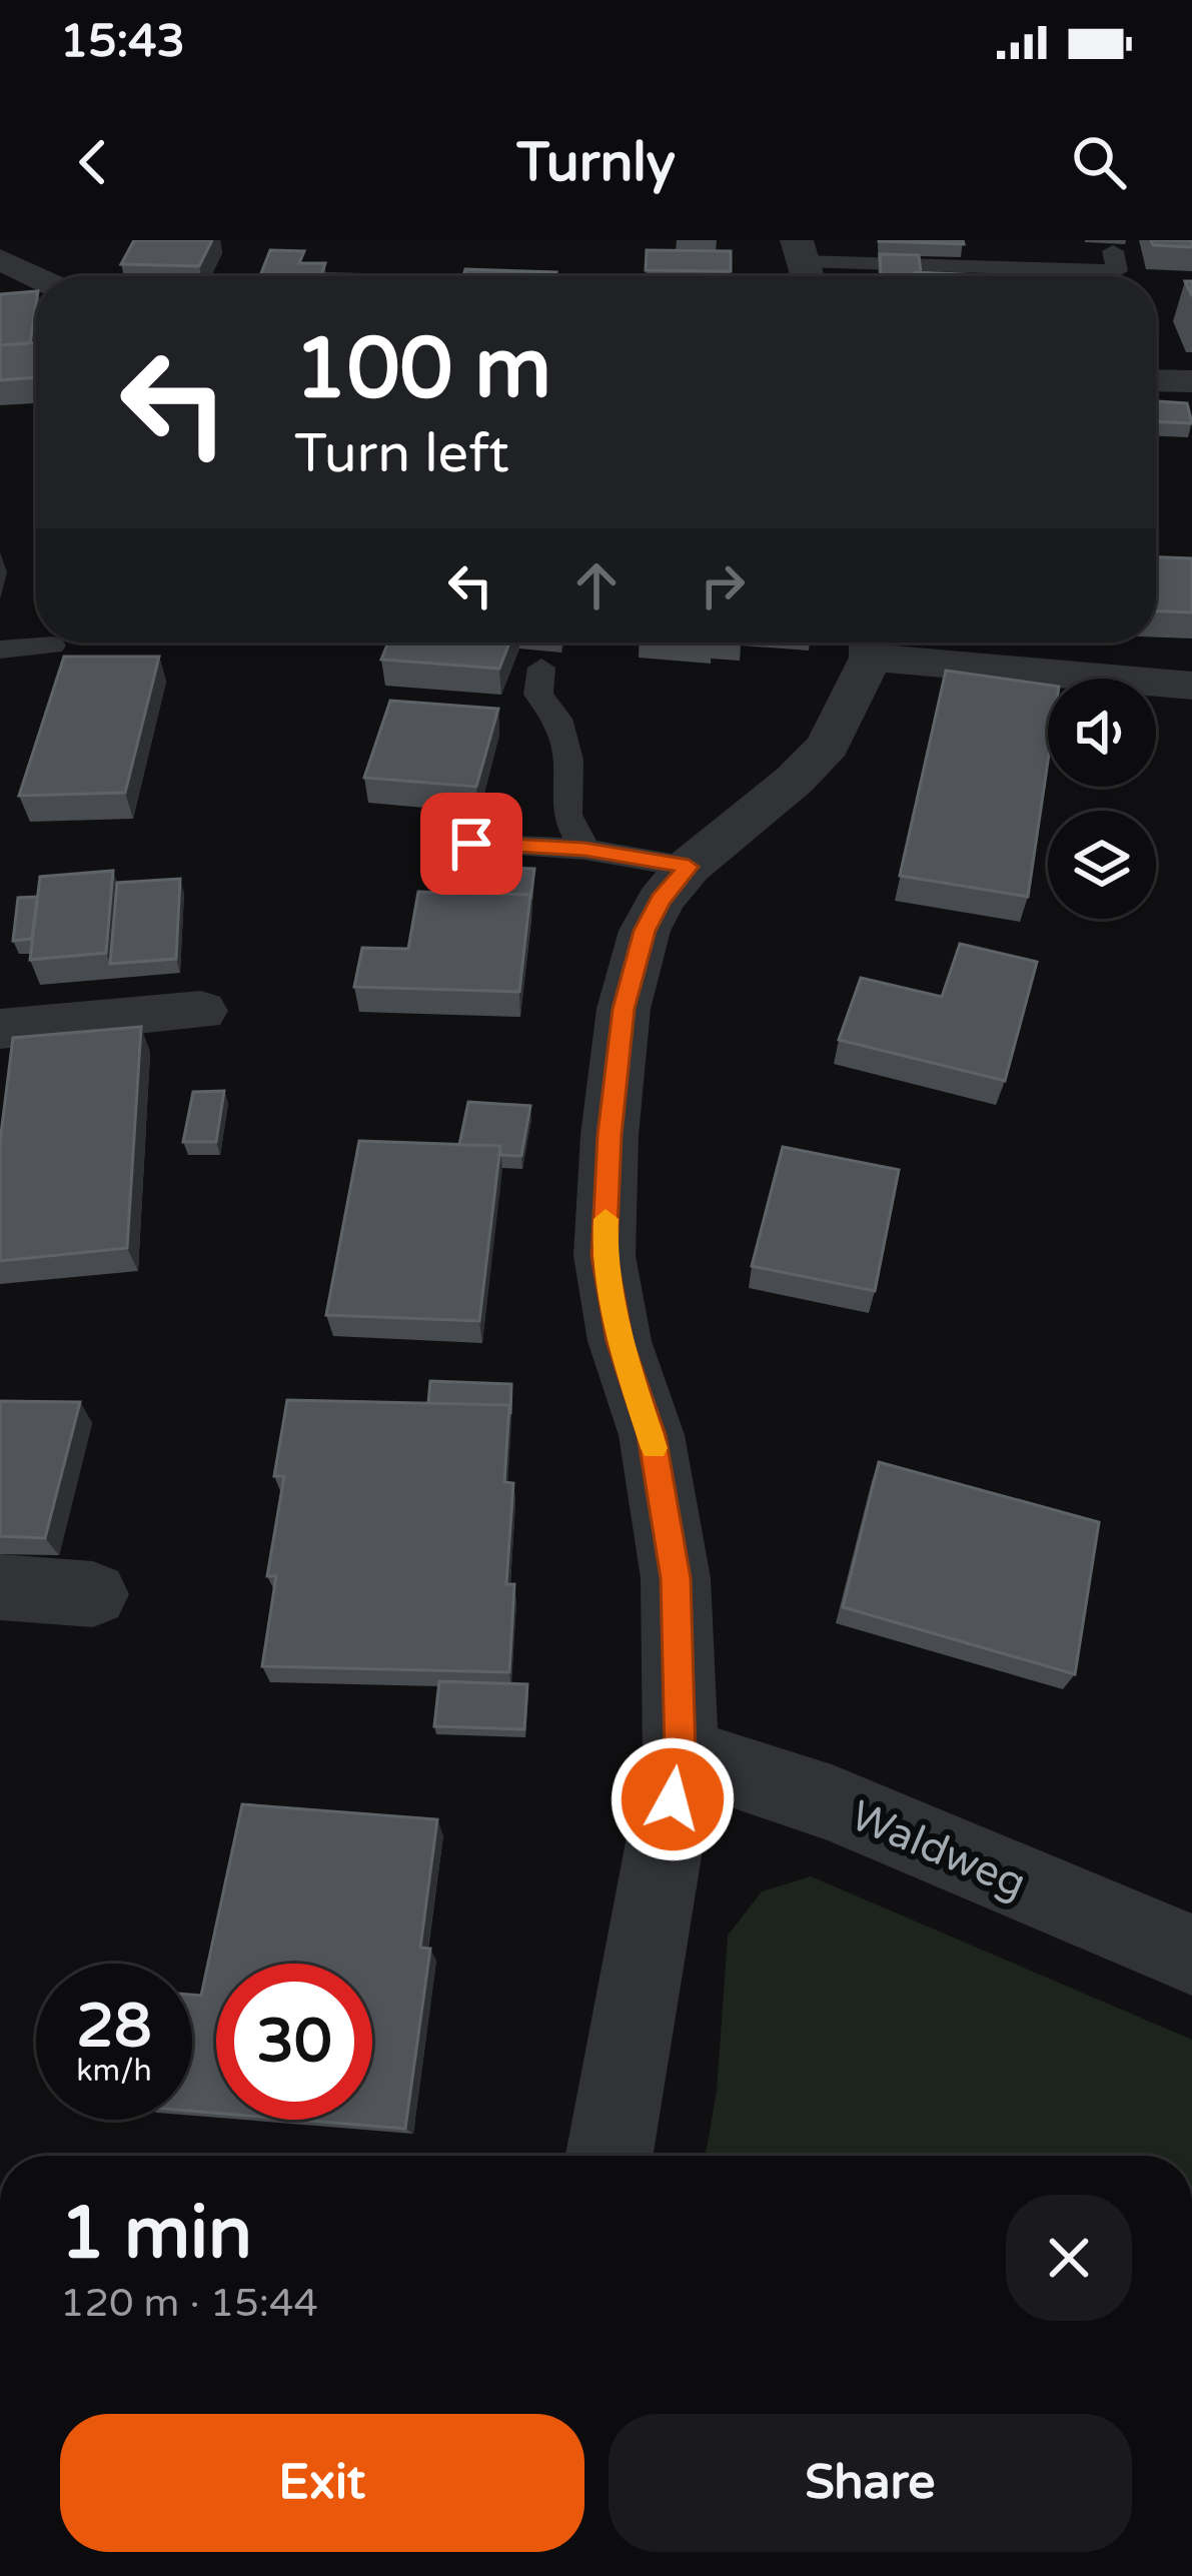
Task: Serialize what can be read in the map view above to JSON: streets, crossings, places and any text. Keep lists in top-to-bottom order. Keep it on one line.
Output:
{"streets":{"street":["Waldweg"]},"page":{"status":"15:43","header":"Turnly","turn":["100 m","Turn left"],"speed":"28 km/h","limit":"30","heading":["1 min","120 m · 15:44"],"buttons":["Exit","Share"]}}
